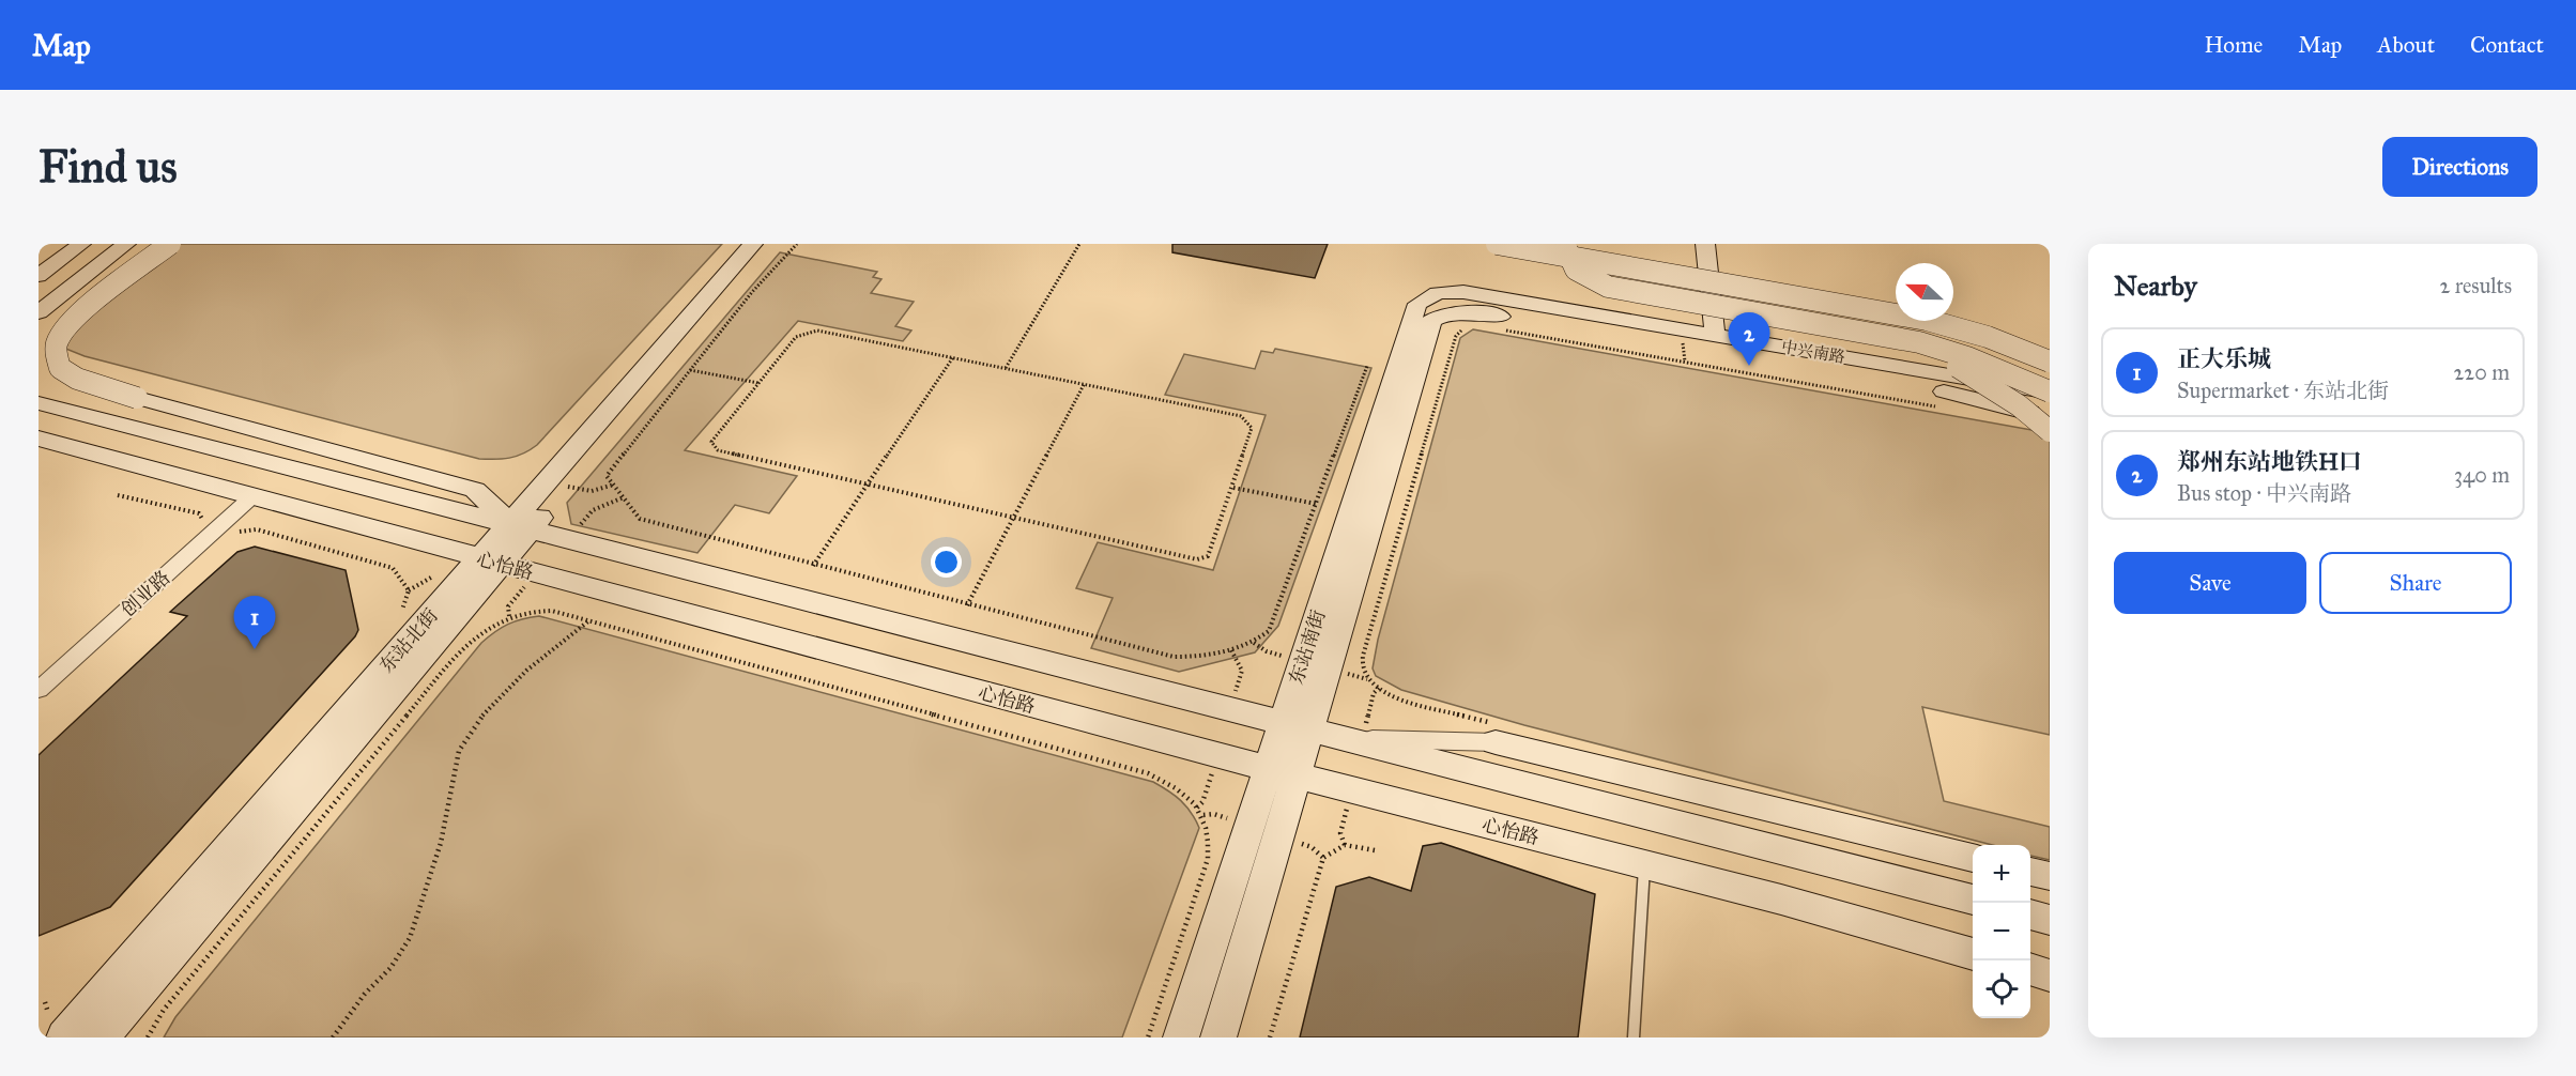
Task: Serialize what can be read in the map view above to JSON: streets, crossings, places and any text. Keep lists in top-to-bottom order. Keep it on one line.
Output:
{"streets":{"street":["中兴南路","心怡路","创业路","东站北街","东站南街"]},"crossings":[["中兴南路","东站南街"],["心怡路","创业路"],["心怡路","东站北街"],["心怡路","东站南街"]],"north":"left","page":{"header":"Map","nav":["Home","Map","About","Contact"],"buttons":["Directions",["Save","Share"]],"title":"Find us","heading":["Nearby","2 results"],"pins":["2","1"],"list":[{"mark":"1","name":"正大乐城","note":"Supermarket · 东站北街","value":"220 m"},{"mark":"2","name":"郑州东站地铁H口","note":"Bus stop · 中兴南路","value":"340 m"}],"map_buttons":["+","−"]}}
